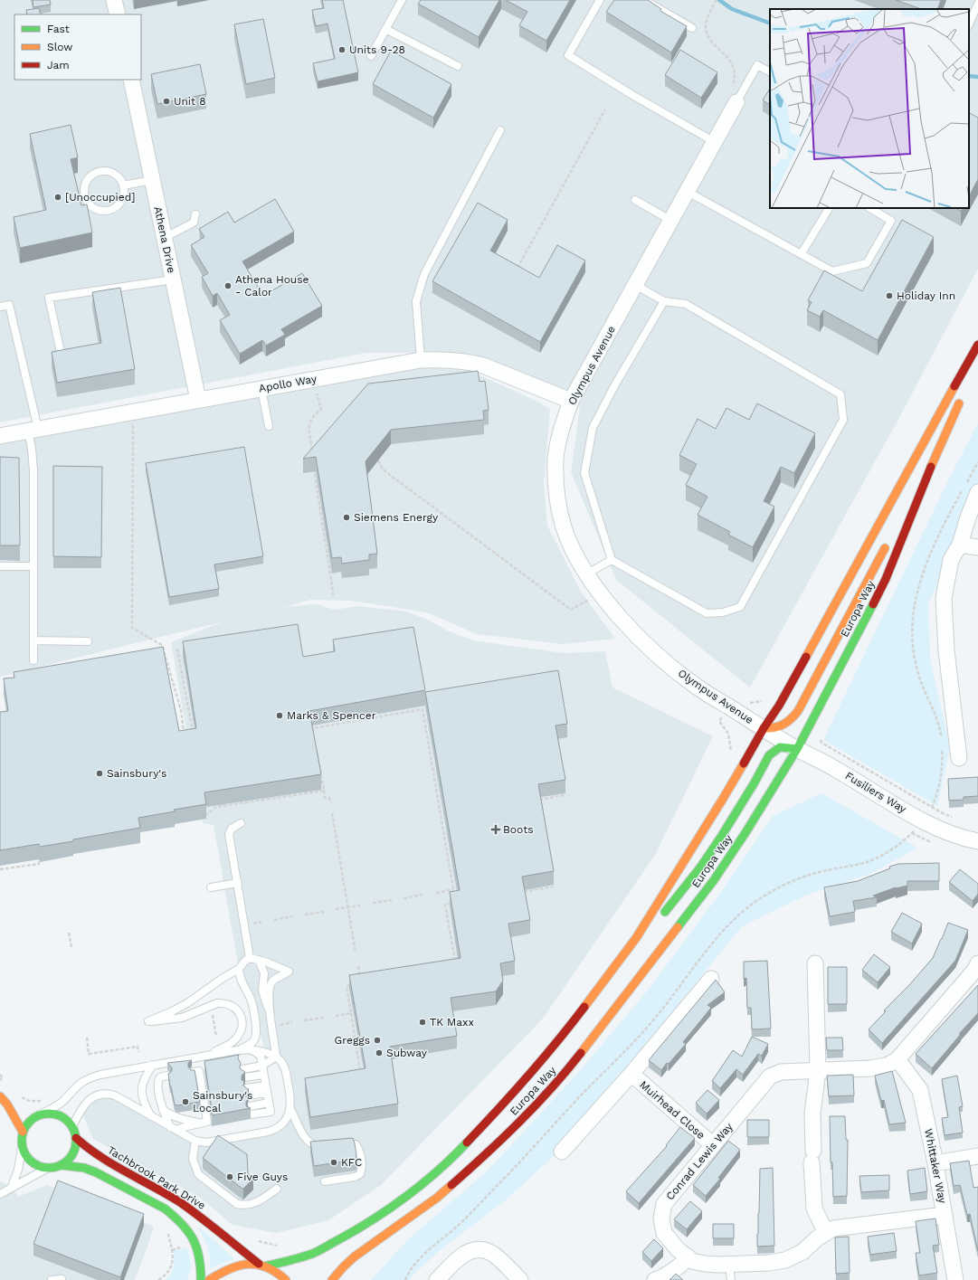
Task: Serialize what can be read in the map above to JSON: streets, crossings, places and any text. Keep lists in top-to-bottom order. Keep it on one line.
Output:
{"streets":{"main road":["Europa Way","Tachbrook Park Drive"],"street":["Athena Drive","Olympus Avenue","Apollo Way","Fusiliers Way","Muirhead Close","Conrad Lewis Way","Whittaker Way"]},"crossings":[["Athena Drive","Apollo Way"],["Olympus Avenue","Apollo Way"],["Olympus Avenue","Europa Way"],["Olympus Avenue","Fusiliers Way"],["Europa Way","Fusiliers Way"],["Europa Way","Tachbrook Park Drive"],["Muirhead Close","Conrad Lewis Way"],["Conrad Lewis Way","Whittaker Way"]],"places":{"other":["Units 9-28","Unit 8","[Unoccupied]","Athena House - Calor","Holiday Inn","Siemens Energy","Marks & Spencer","Sainsbury's","TK Maxx","Greggs","Subway","Sainsbury's Local","KFC","Five Guys"],"health":["Boots"]},"legend":["Fast","Slow","Jam"]}
